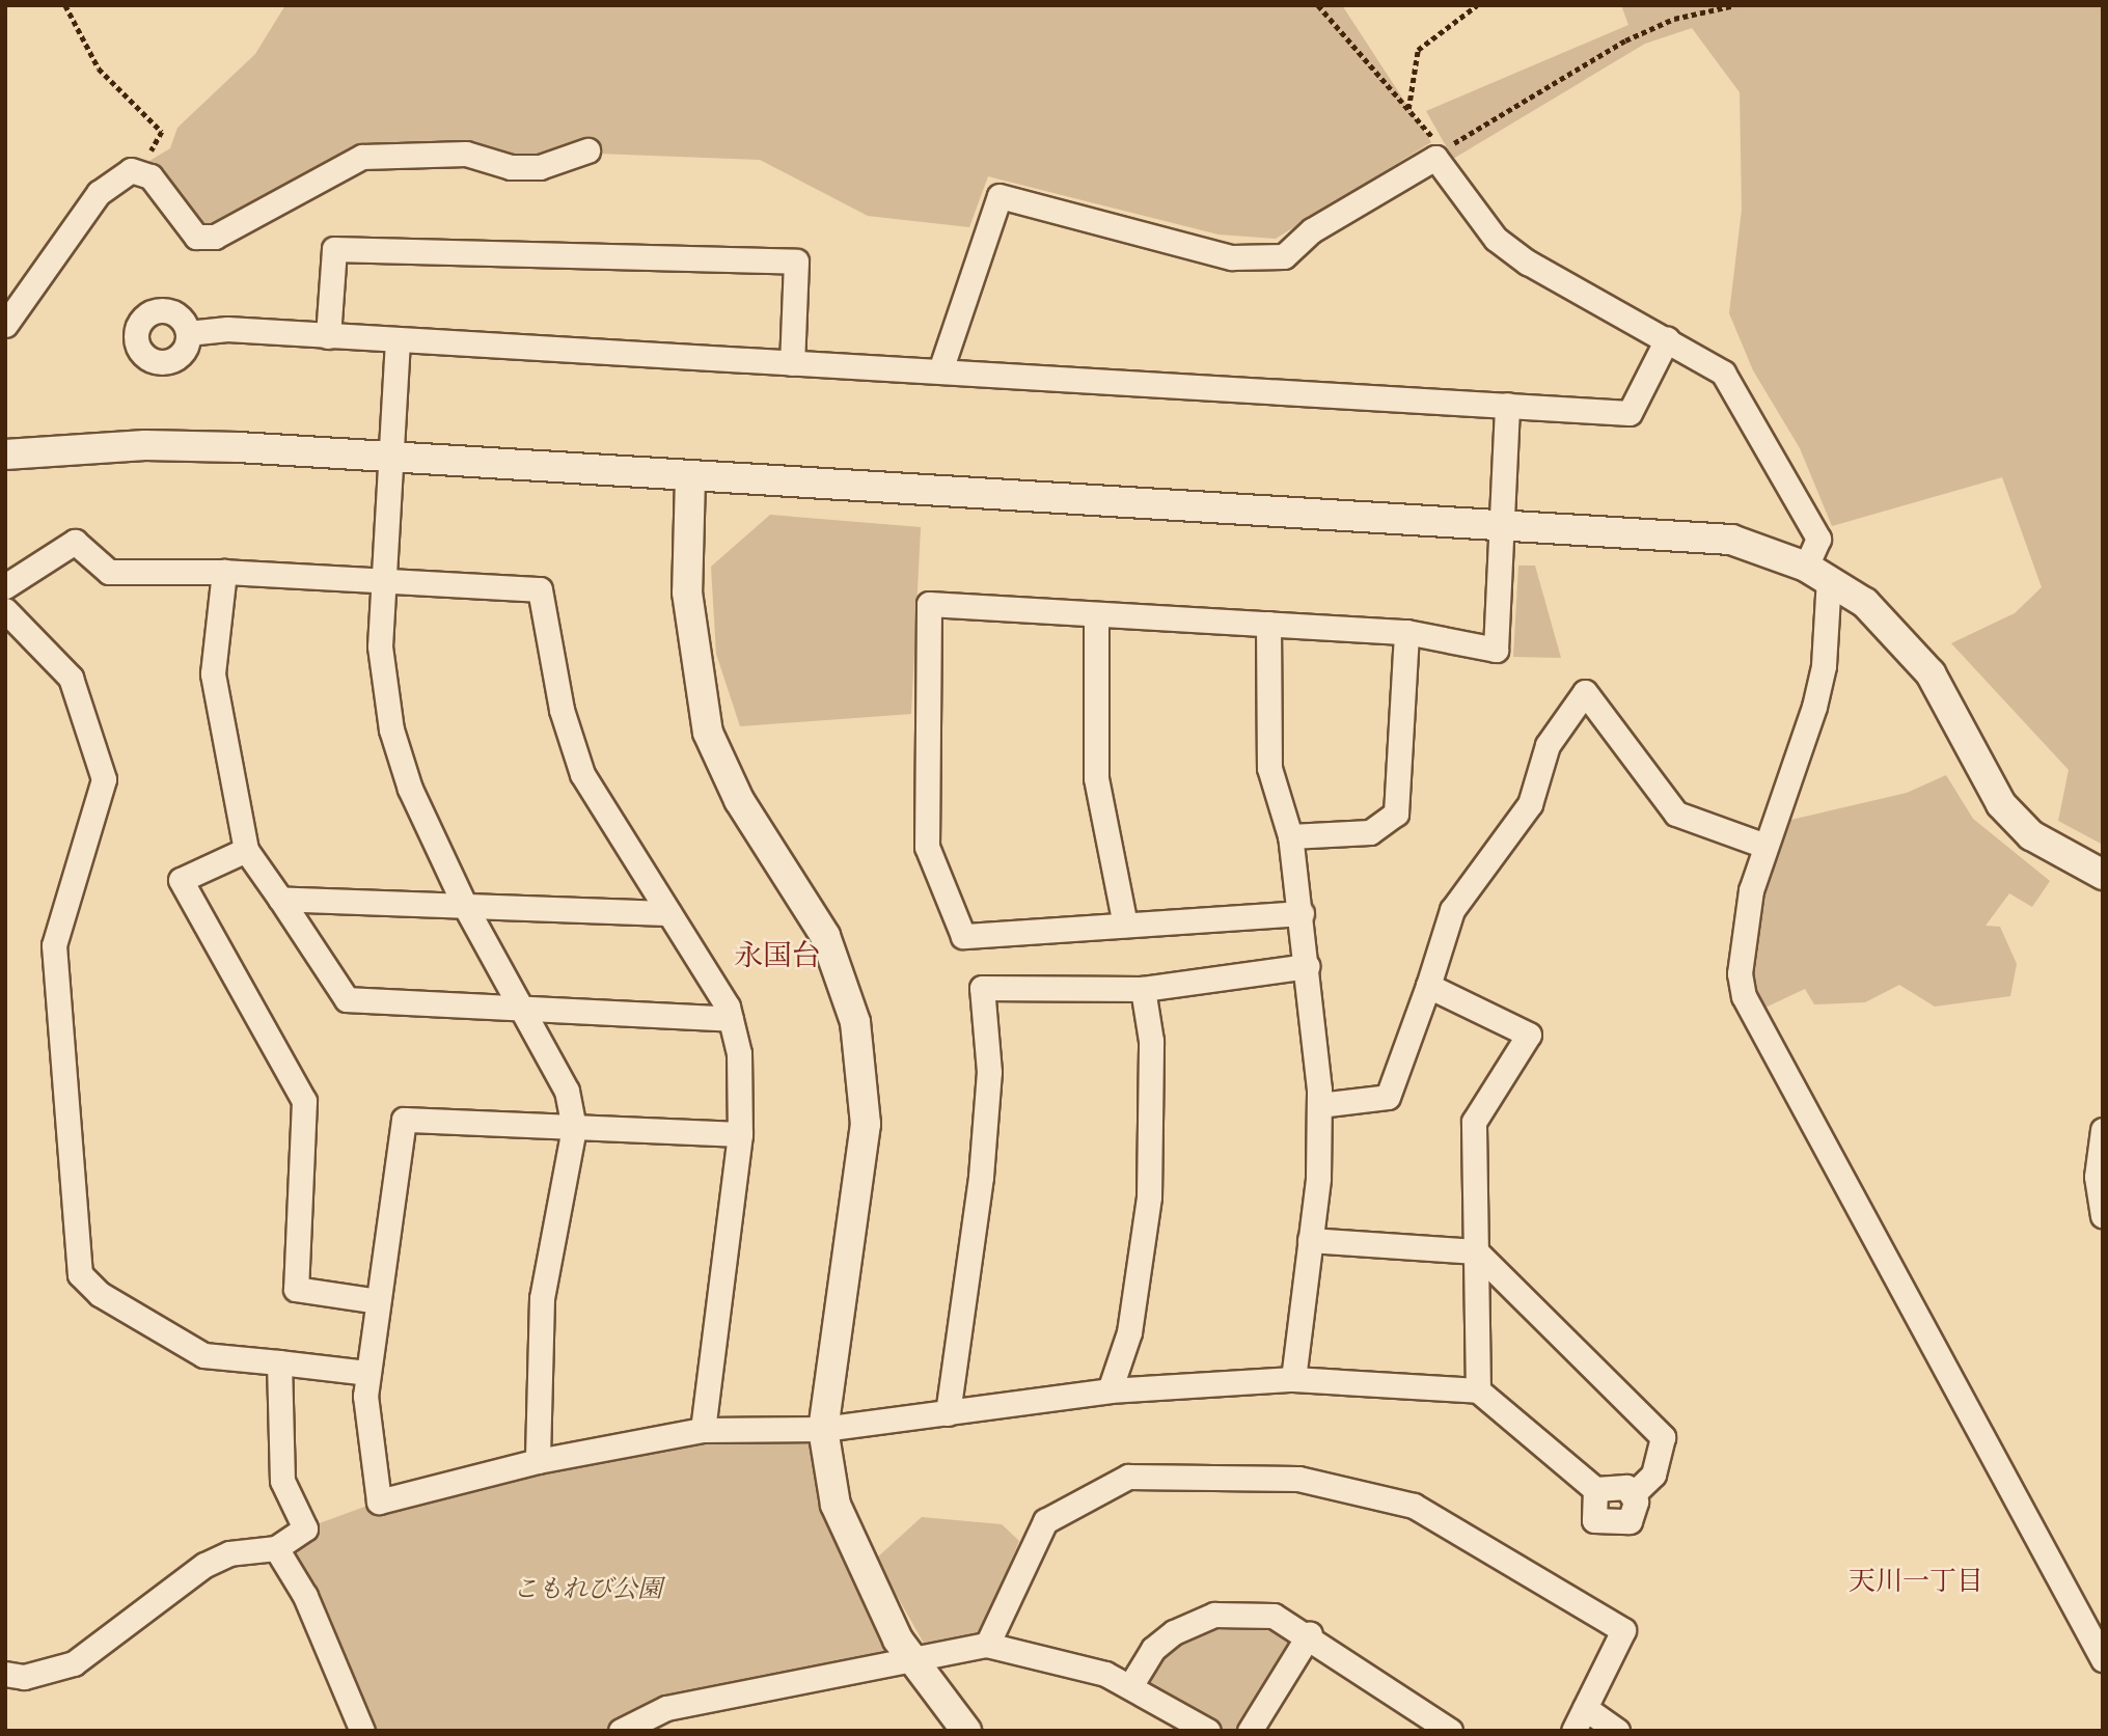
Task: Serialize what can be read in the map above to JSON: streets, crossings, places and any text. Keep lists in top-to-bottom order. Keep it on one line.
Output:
{"districts":["永国台","天川一丁目"],"parks":["こもれび公園"]}
